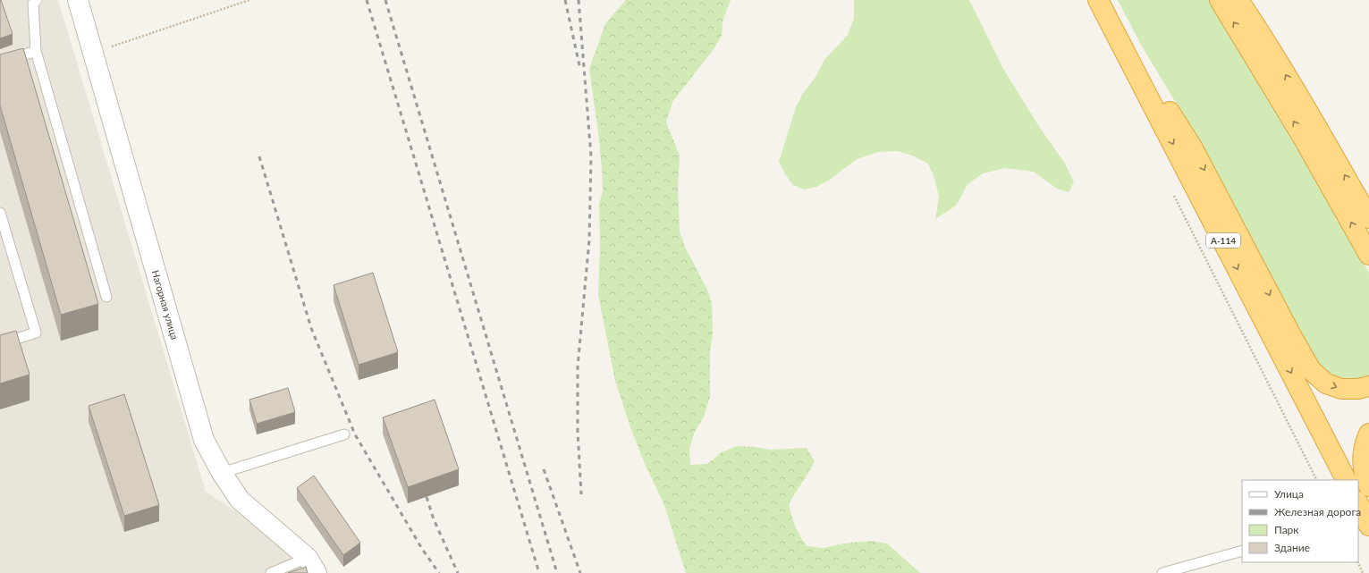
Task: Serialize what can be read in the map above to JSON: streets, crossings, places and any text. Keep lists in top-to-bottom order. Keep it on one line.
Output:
{"streets":{"highway":["А-114"],"street":["Нагорная улица"]},"legend":["Улица","Железная дорога","Парк","Здание"]}
